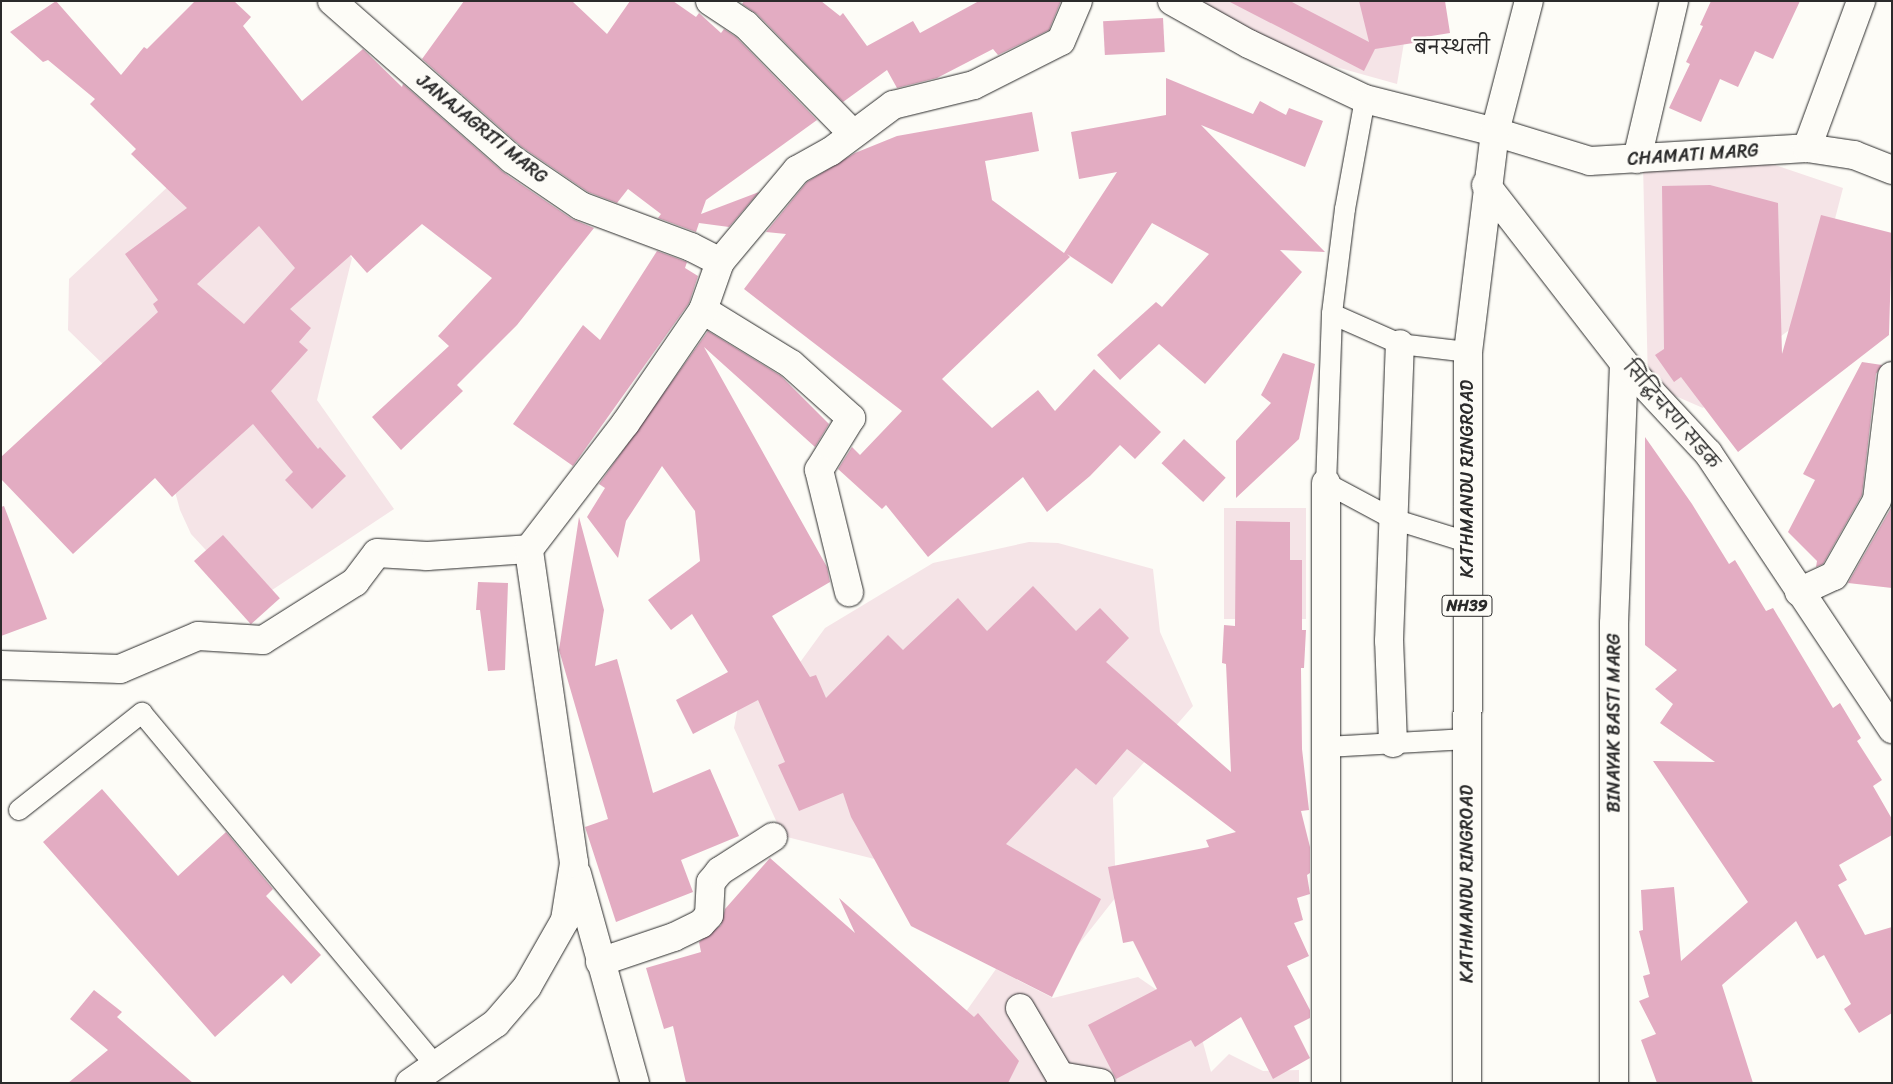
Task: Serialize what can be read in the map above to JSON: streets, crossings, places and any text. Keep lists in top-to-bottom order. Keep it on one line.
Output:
{"streets":{"main road":["JANAJAGRITI MARG","CHAMATI MARG","सिद्धिचरण सडक","KATHMANDU RINGROAD","NH39","BINAYAK BASTI MARG"]},"crossings":[["CHAMATI MARG","KATHMANDU RINGROAD"],["सिद्धिचरण सडक","KATHMANDU RINGROAD"],["सिद्धिचरण सडक","BINAYAK BASTI MARG"]],"districts":["बनस्थली"]}
